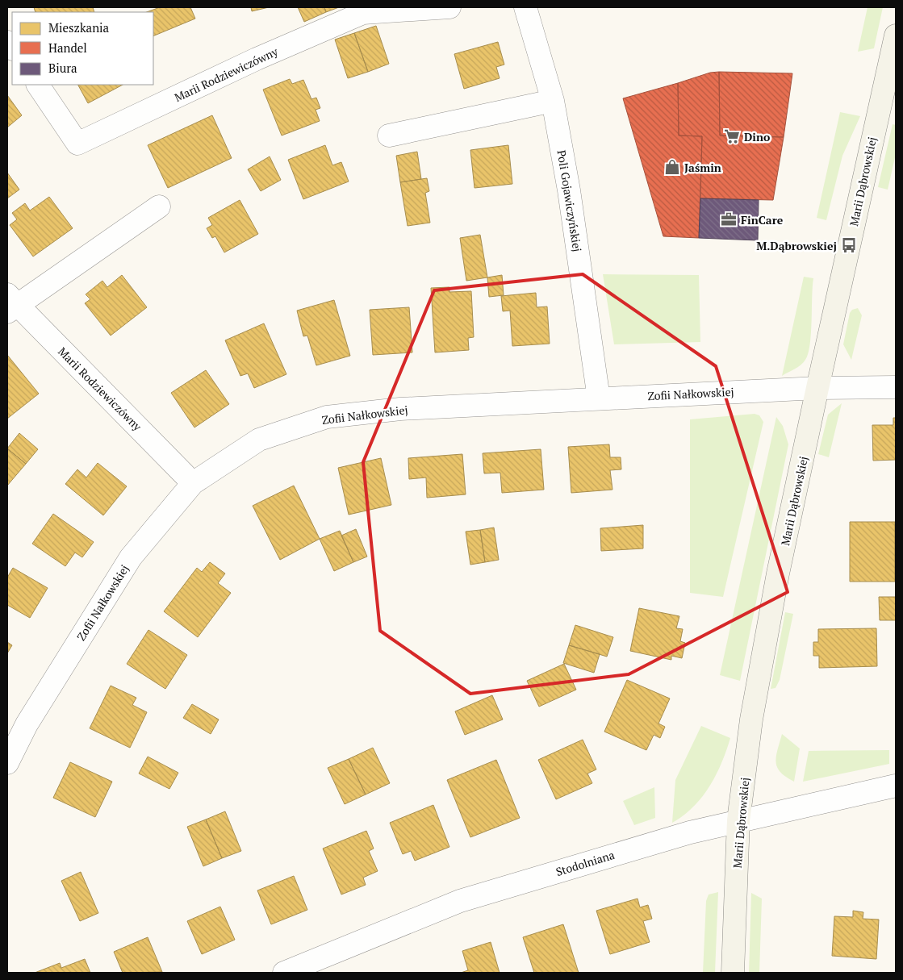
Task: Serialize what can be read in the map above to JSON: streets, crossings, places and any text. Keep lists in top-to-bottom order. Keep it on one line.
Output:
{"streets":{"street":["Marii Rodziewiczówny","Marii Dąbrowskiej","Poli Gojawiczyńskiej","Zofii Nałkowskiej","Stodolniana"]},"crossings":[["Marii Rodziewiczówny","Zofii Nałkowskiej"],["Marii Dąbrowskiej","Zofii Nałkowskiej"],["Marii Dąbrowskiej","Stodolniana"],["Poli Gojawiczyńskiej","Zofii Nałkowskiej"]],"places":{"supermarket":["Dino"],"shop":["Jaśmin"],"office":["FinCare"],"bus stop":["M.Dąbrowskiej"]},"legend":["Mieszkania","Handel","Biura"]}
